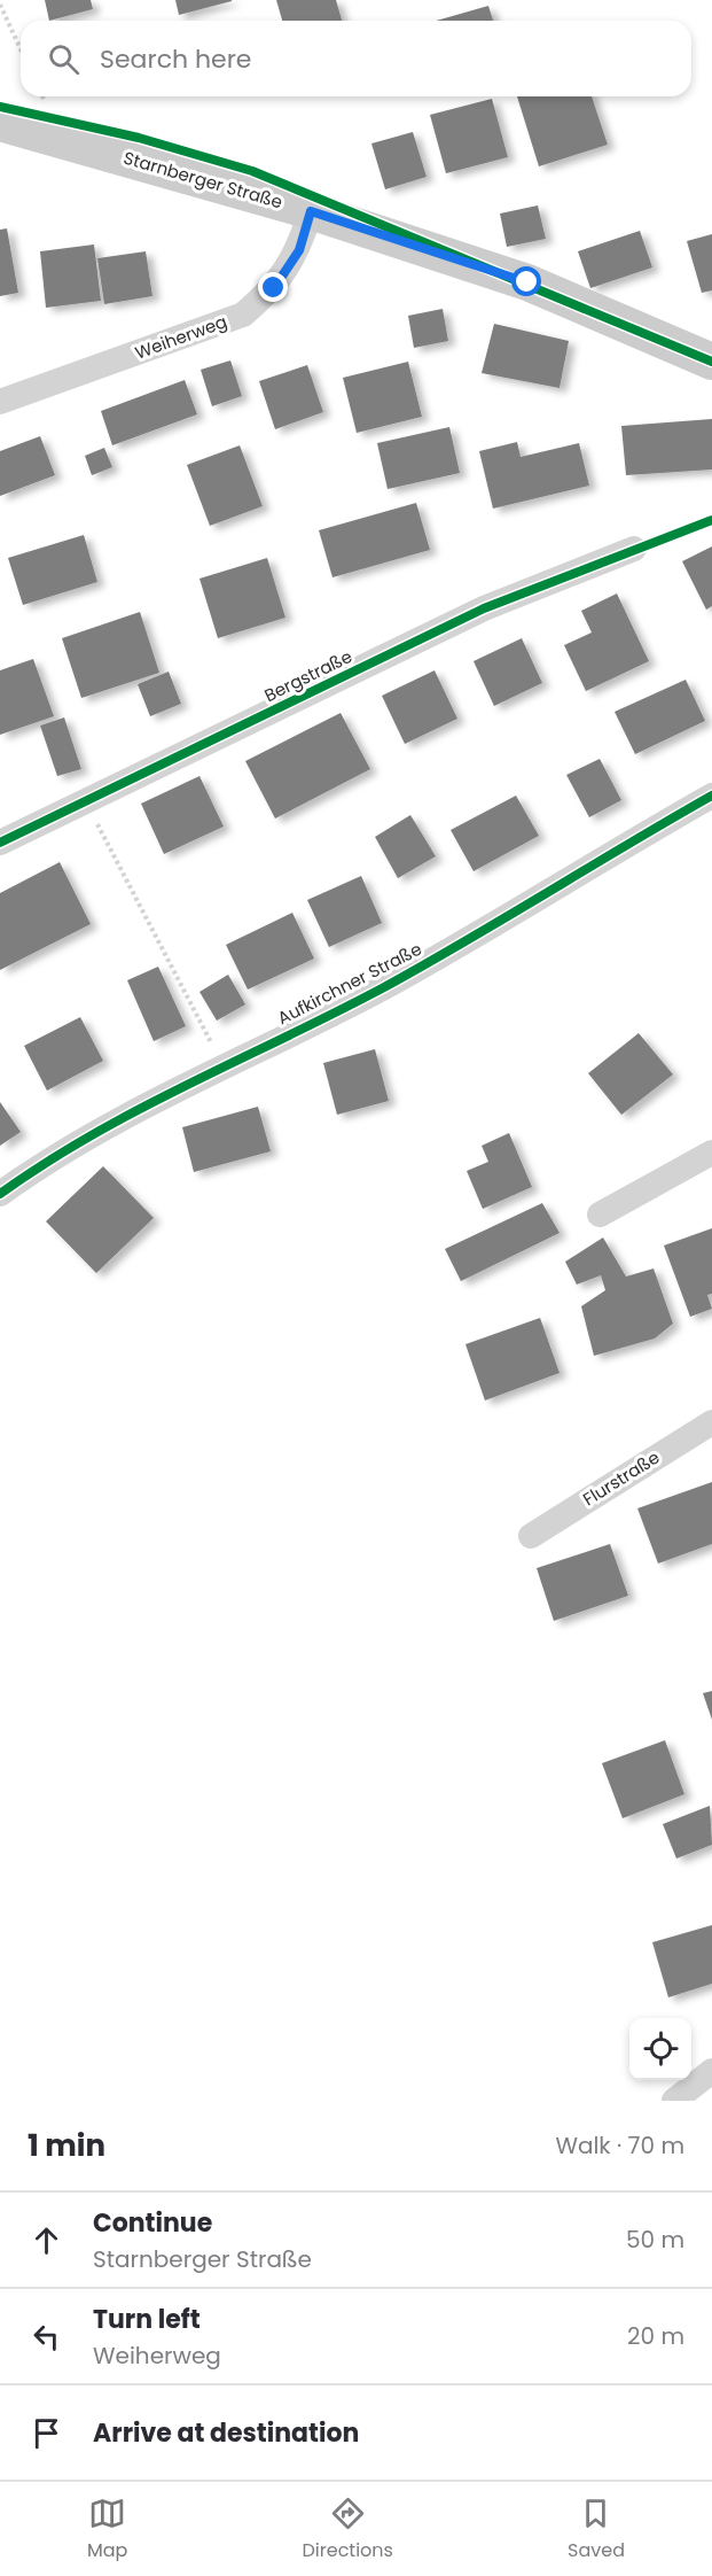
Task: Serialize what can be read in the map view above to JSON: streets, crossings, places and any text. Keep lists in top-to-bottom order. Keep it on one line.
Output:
{"streets":{"main road":["Starnberger Straße"],"street":["Weiherweg","Bergstraße","Aufkirchner Straße","Flurstraße"]},"crossings":[["Starnberger Straße","Weiherweg"]],"page":{"search":"Search here","heading":["1 min","Walk · 70 m"],"list":[["Continue","Starnberger Straße","50 m"],["Turn left","Weiherweg","20 m"],"Arrive at destination"],"nav":["Map","Directions","Saved"]}}
